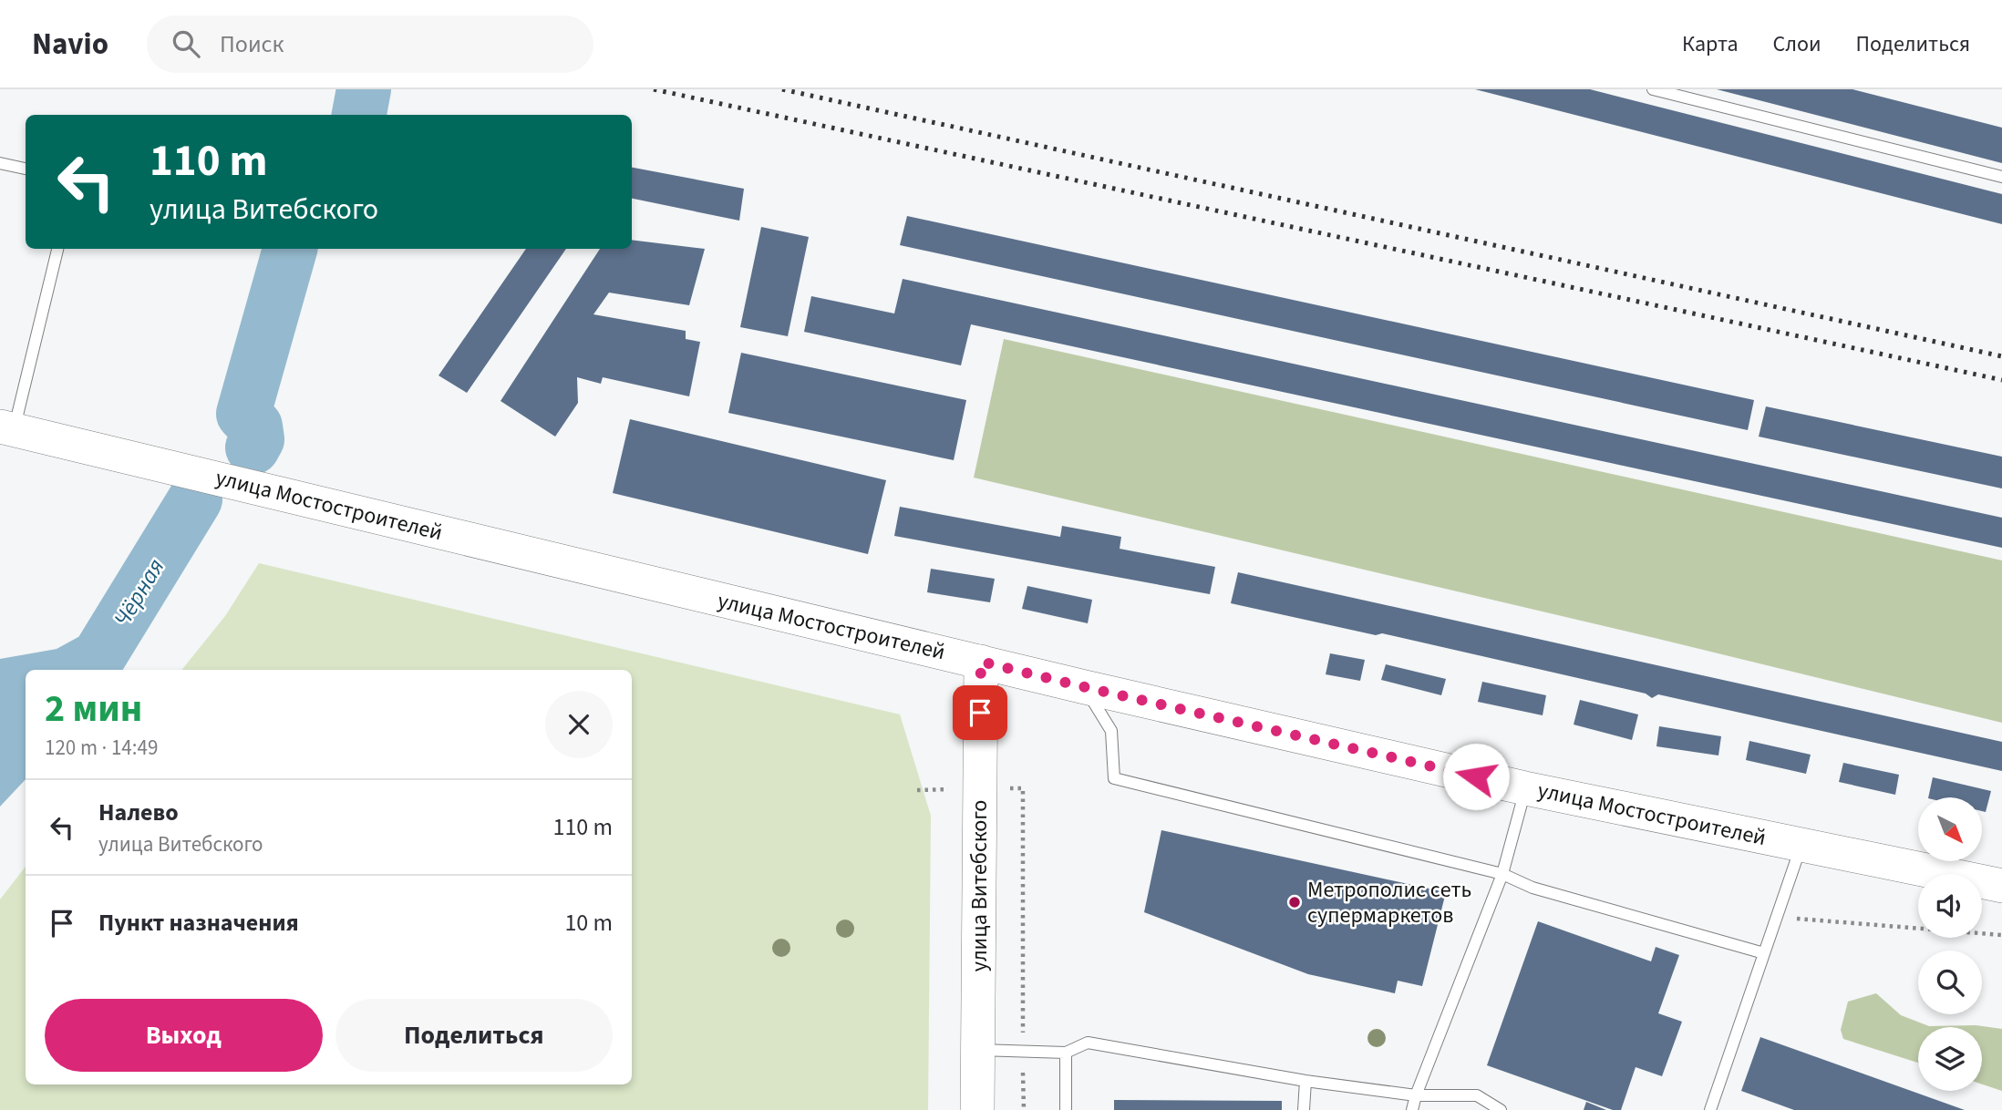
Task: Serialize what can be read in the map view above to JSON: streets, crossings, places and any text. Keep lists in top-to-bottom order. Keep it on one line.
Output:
{"streets":{"main road":["улица Мостостроителей","улица Витебского"]},"crossings":[["улица Мостостроителей","улица Витебского"]],"water":["Чёрная"],"places":["Метрополис cеть супермаркетов"],"north":"bottom right","page":{"header":"Navio","search":"Поиск","nav":["Карта","Слои","Поделиться"],"turn":["110 m","улица Витебского"],"heading":["2 мин","120 m · 14:49"],"list":[{"name":"Налево","note":"улица Витебского","value":"110 m"},{"name":"Пункт назначения","value":"10 m"}],"buttons":["Выход","Поделиться"]}}
